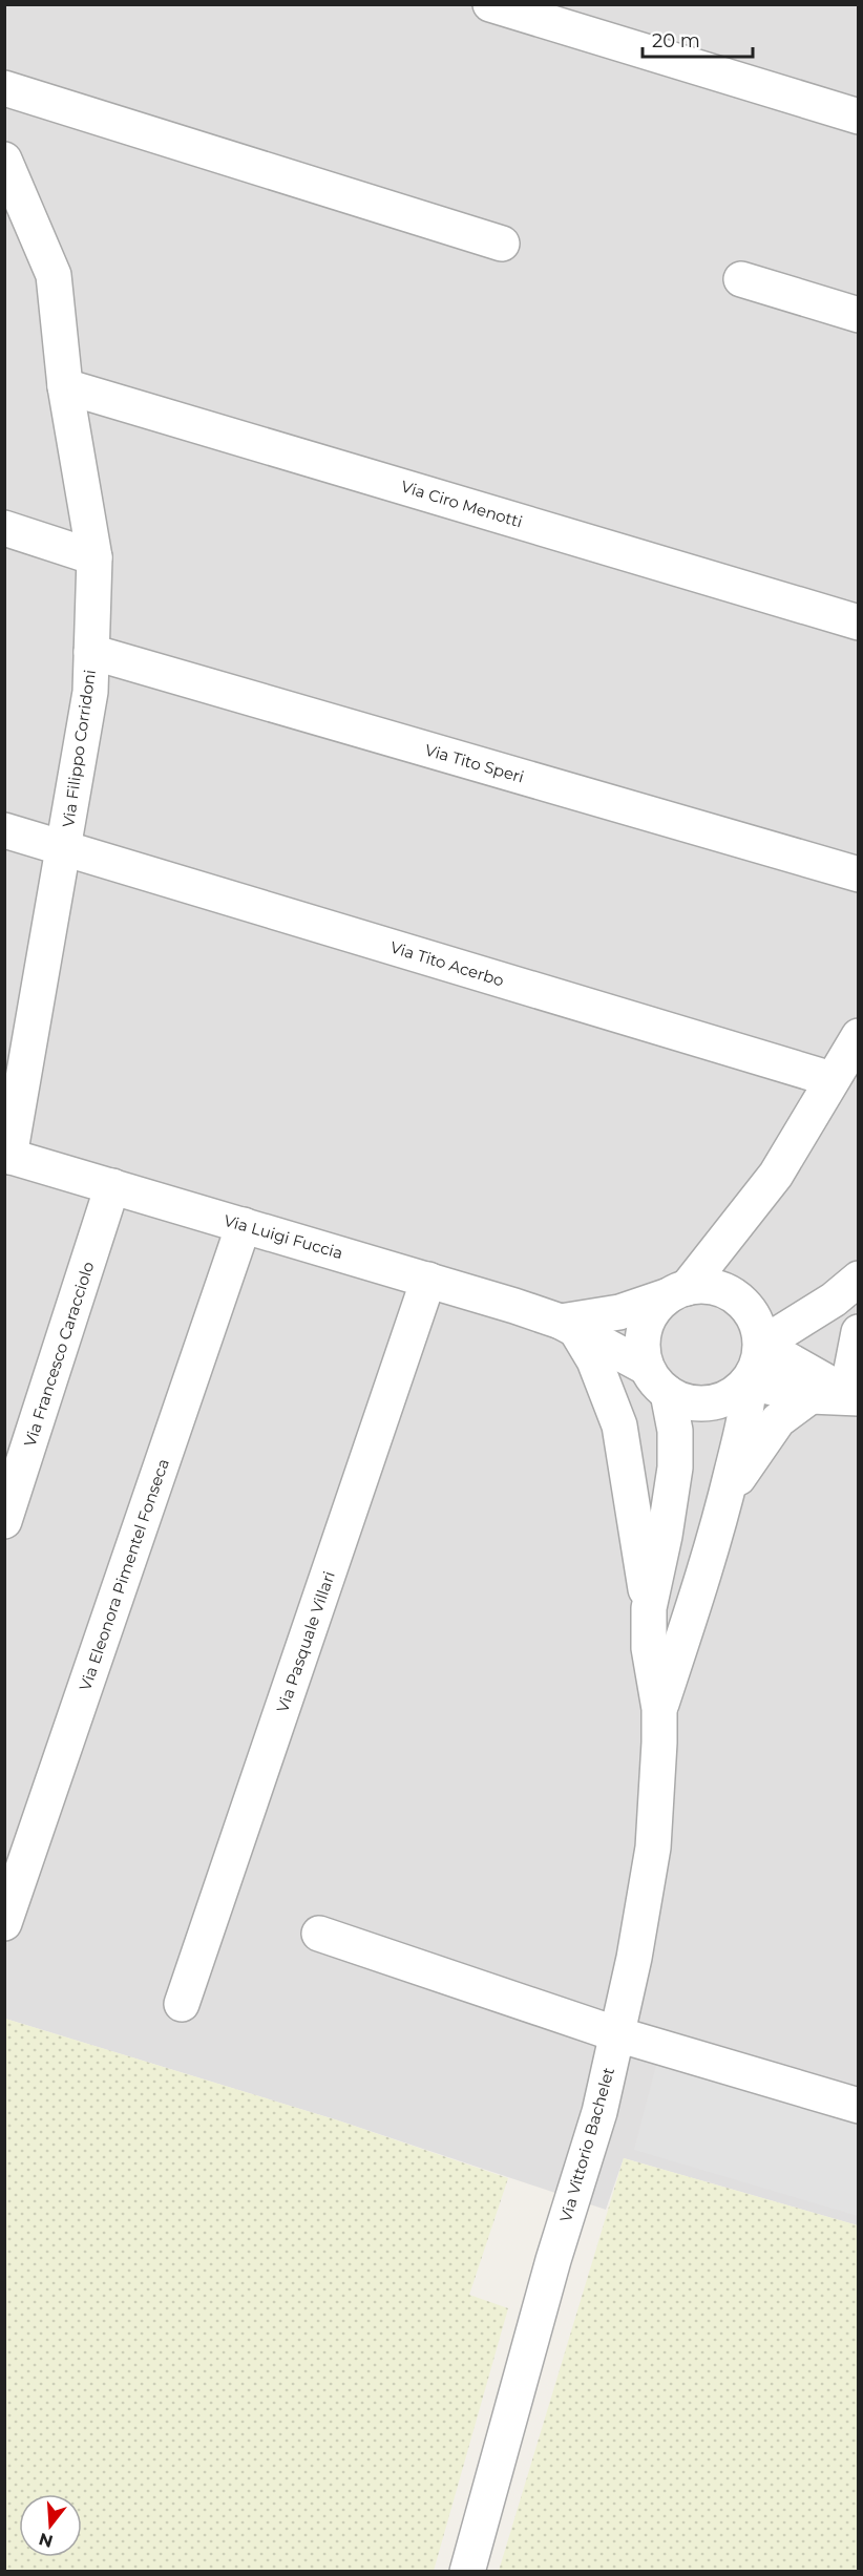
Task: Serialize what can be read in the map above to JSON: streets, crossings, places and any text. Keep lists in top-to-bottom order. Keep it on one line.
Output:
{"streets":{"street":["Via Ciro Menotti","Via Filippo Corridoni","Via Tito Speri","Via Tito Acerbo","Via Luigi Fuccia","Via Francesco Caracciolo","Via Eleonora Pimentel Fonseca","Via Pasquale Villari","Via Vittorio Bachelet"]},"crossings":[["Via Ciro Menotti","Via Filippo Corridoni"],["Via Filippo Corridoni","Via Tito Speri"],["Via Filippo Corridoni","Via Tito Acerbo"],["Via Filippo Corridoni","Via Luigi Fuccia"],["Via Luigi Fuccia","Via Francesco Caracciolo"],["Via Luigi Fuccia","Via Eleonora Pimentel Fonseca"],["Via Luigi Fuccia","Via Pasquale Villari"]],"scale_bar":"20 m","north":"bottom"}
